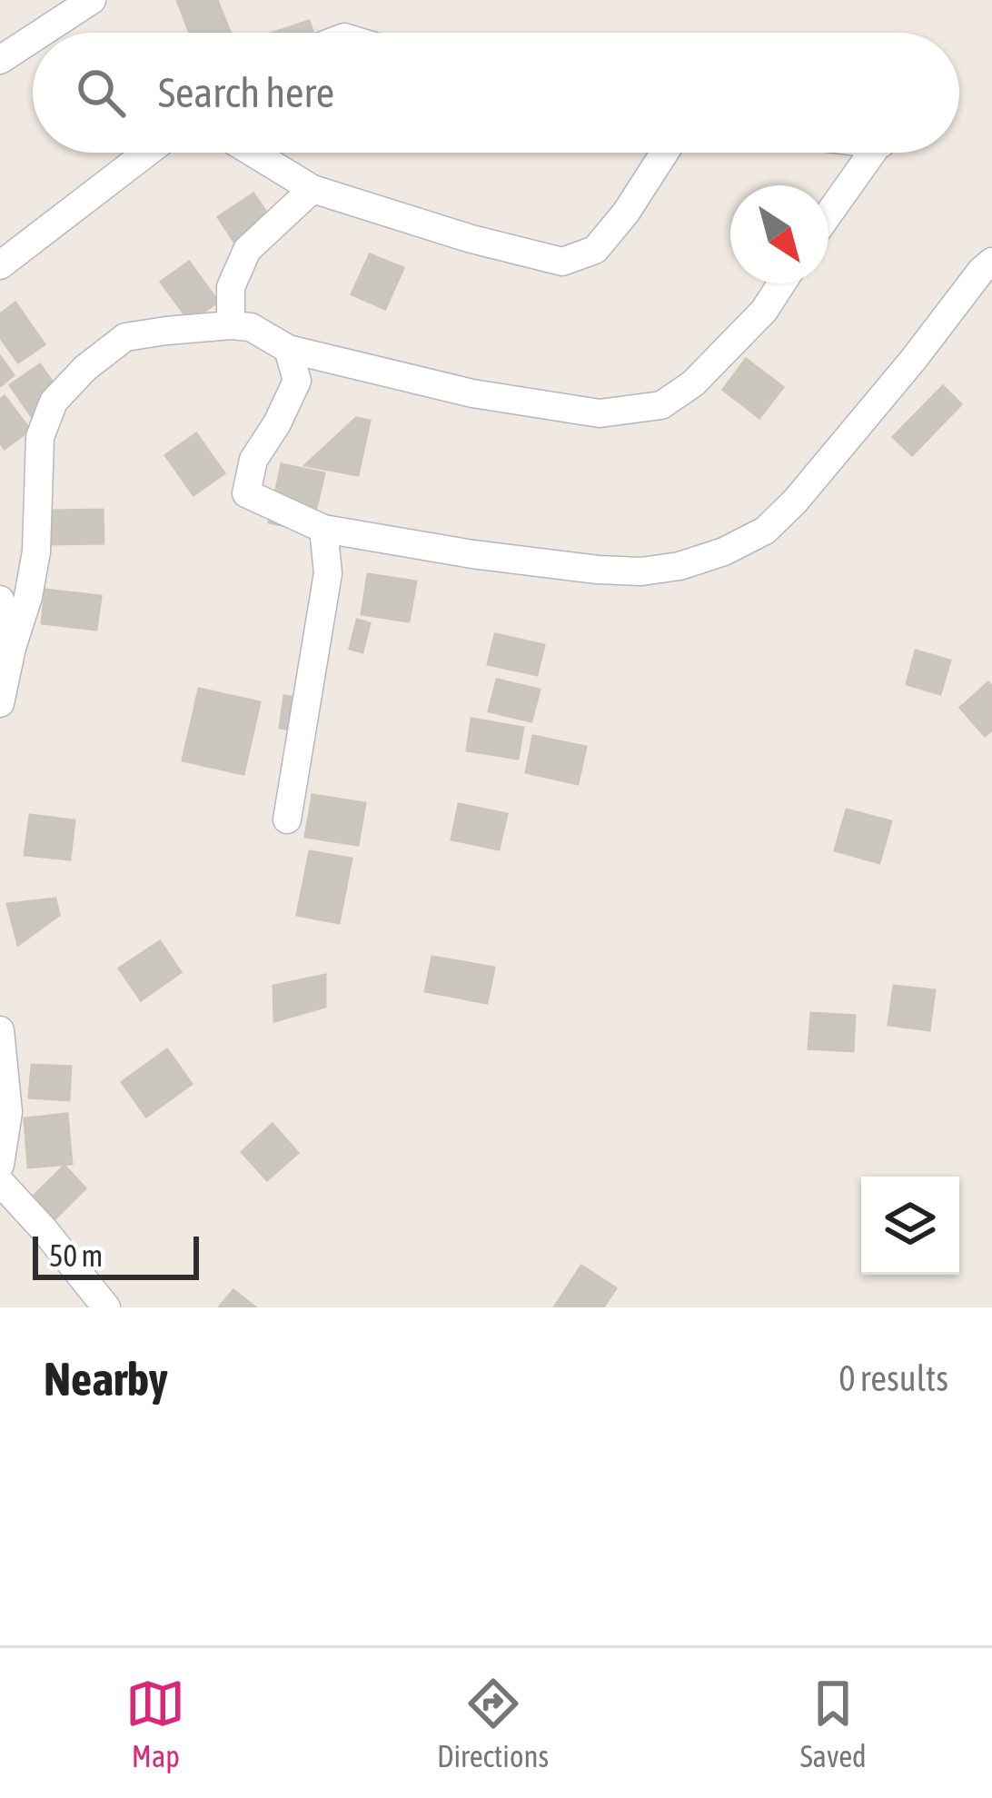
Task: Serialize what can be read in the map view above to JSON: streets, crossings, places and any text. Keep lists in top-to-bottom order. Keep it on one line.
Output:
{"scale_bar":"50 m","north":"bottom right","page":{"search":"Search here","scale":"50 m","heading":["Nearby","0 results"],"nav":["Map","Directions","Saved"]}}
